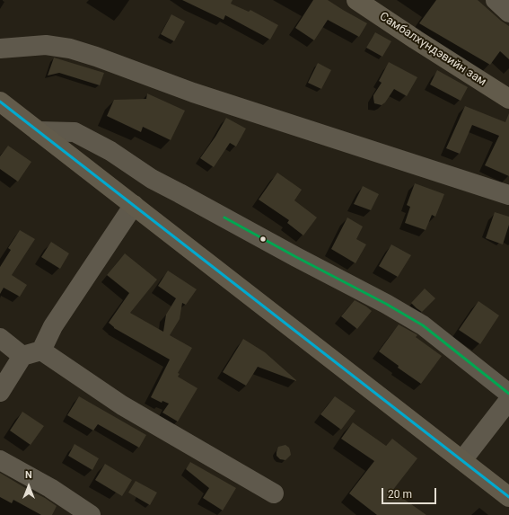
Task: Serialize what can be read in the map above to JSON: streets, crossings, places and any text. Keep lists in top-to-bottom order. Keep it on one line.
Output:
{"streets":{"main road":["Самбалхүндэвийн зам"]},"scale_bar":"20 m","north":"top"}
